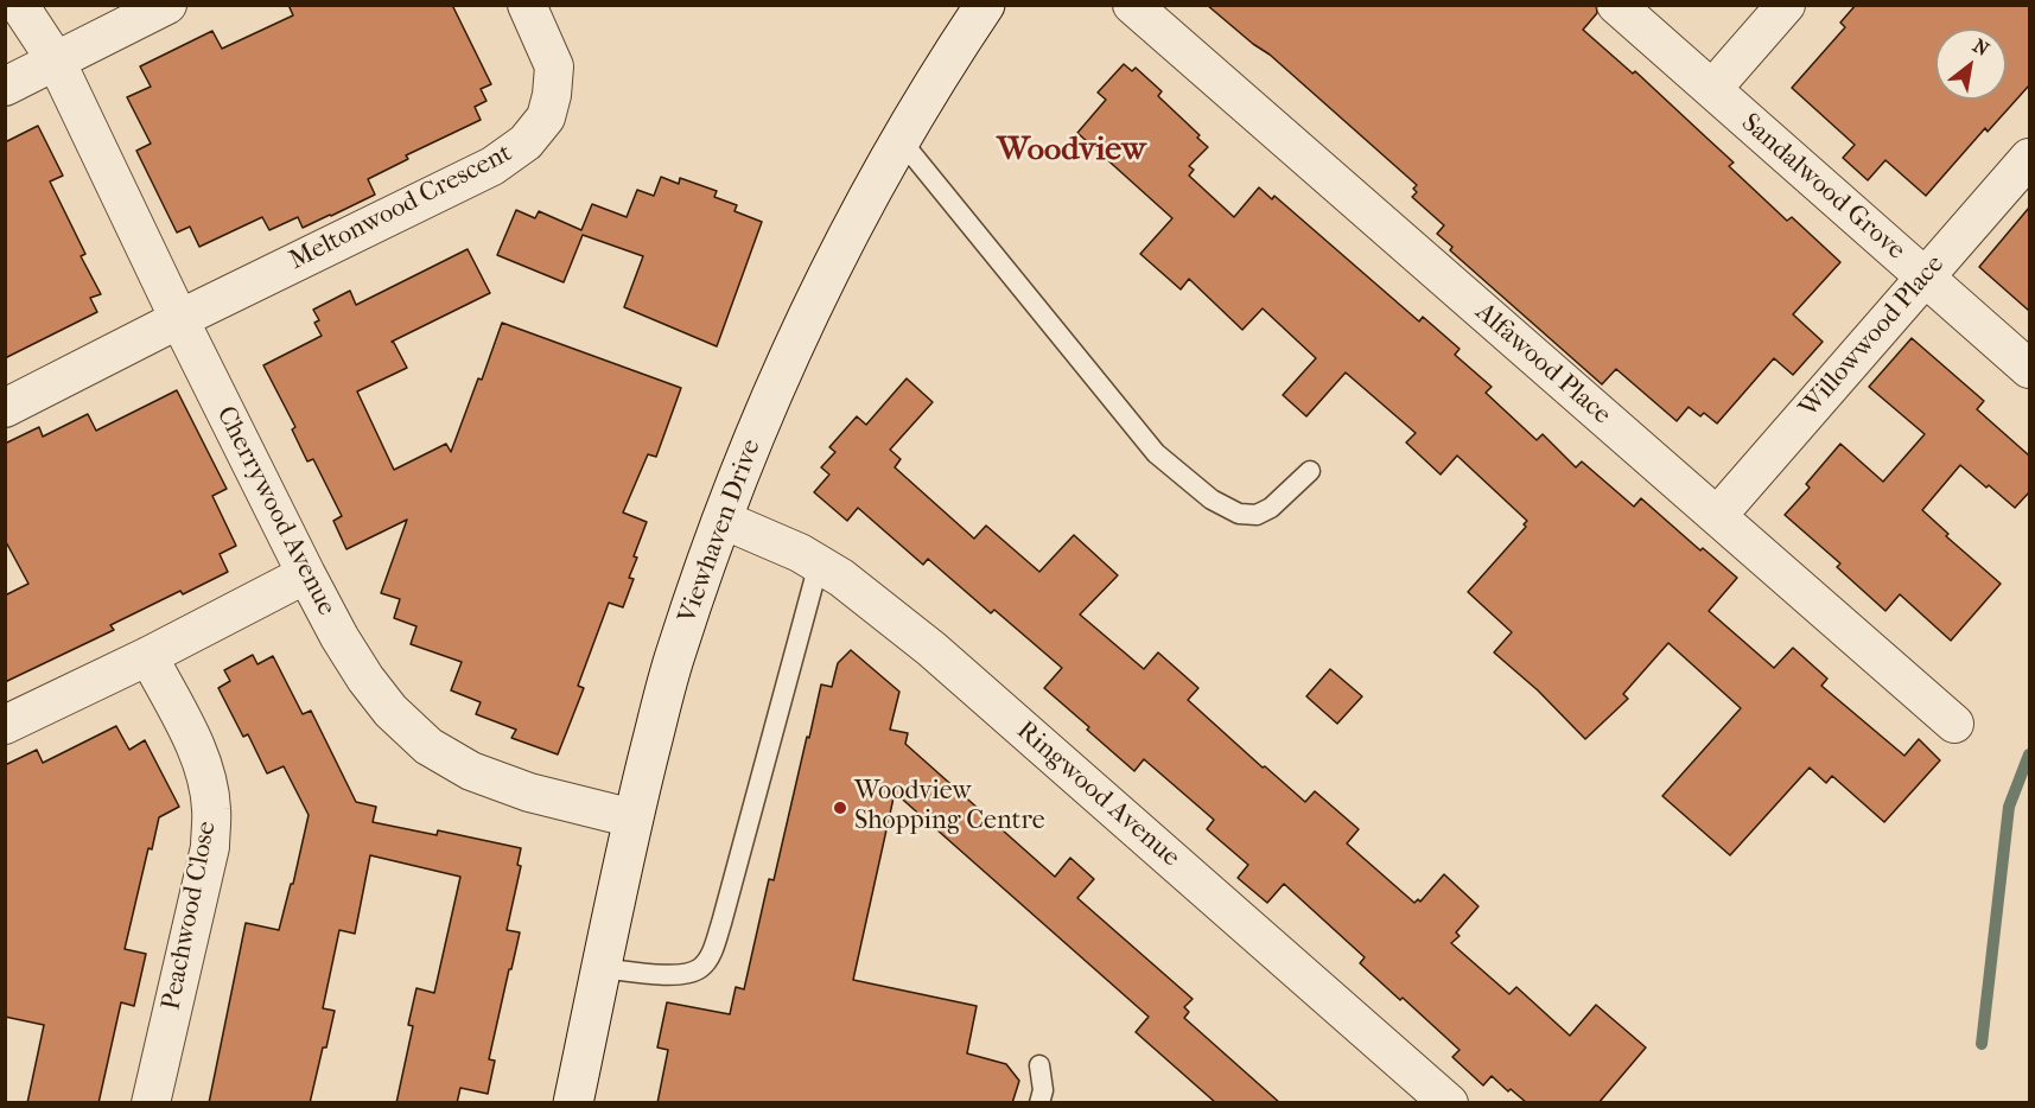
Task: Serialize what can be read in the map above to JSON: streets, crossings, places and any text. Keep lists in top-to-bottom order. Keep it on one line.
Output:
{"streets":{"street":["Sandalwood Grove","Meltonwood Crescent","Willowwood Place","Alfawood Place","Cherrywood Avenue","Viewhaven Drive","Ringwood Avenue","Peachwood Close"]},"crossings":[["Sandalwood Grove","Willowwood Place"],["Meltonwood Crescent","Cherrywood Avenue"],["Willowwood Place","Alfawood Place"],["Cherrywood Avenue","Viewhaven Drive"],["Viewhaven Drive","Ringwood Avenue"]],"districts":["Woodview"],"places":["Woodview Shopping Centre"],"north":"top right"}
